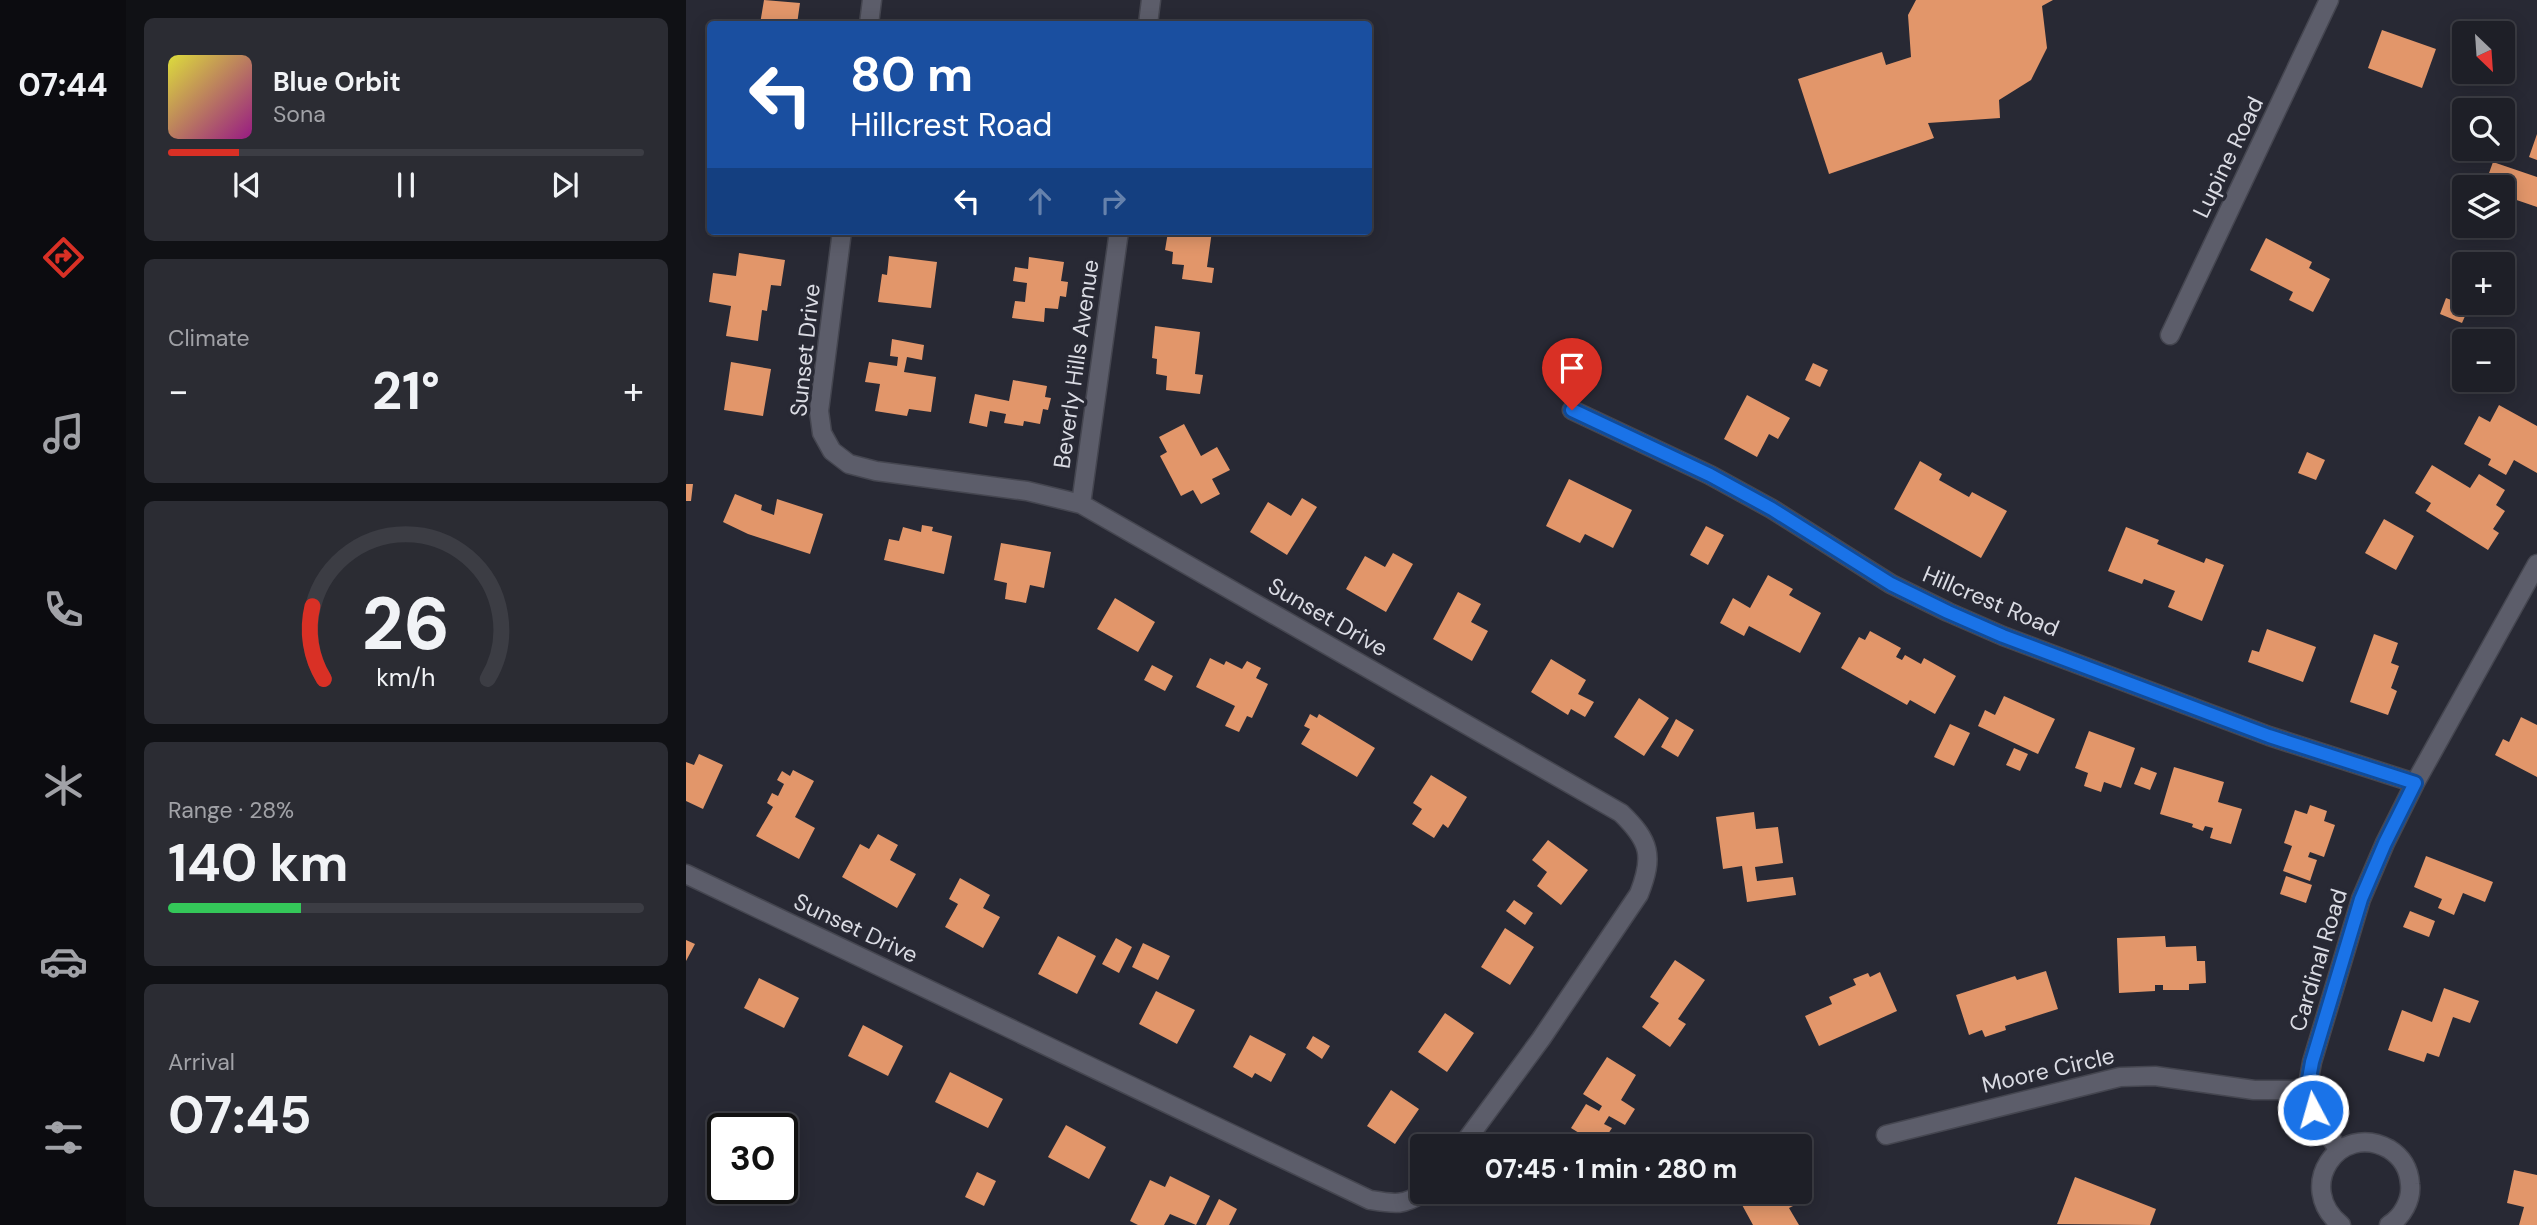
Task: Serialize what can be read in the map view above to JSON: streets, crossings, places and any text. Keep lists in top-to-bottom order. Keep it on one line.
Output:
{"streets":{"street":["Lupine Road","Sunset Drive","Beverly Hills Avenue","Hillcrest Road","Cardinal Road","Moore Circle"]},"crossings":[["Sunset Drive","Beverly Hills Avenue"],["Hillcrest Road","Cardinal Road"],["Cardinal Road","Moore Circle"]],"north":"bottom right","page":{"tabs":"07:44","map_buttons":["+","−"],"turn":["80 m","Hillcrest Road"],"song":["Blue Orbit","Sona"],"tile":["Climate",["Range · 28%","140 km"],["Arrival","07:45"]],"heat":["−","21°","+"],"limit":"30","trip":"07:45 · 1 min · 280 m","gauge":["26","km/h"]}}
